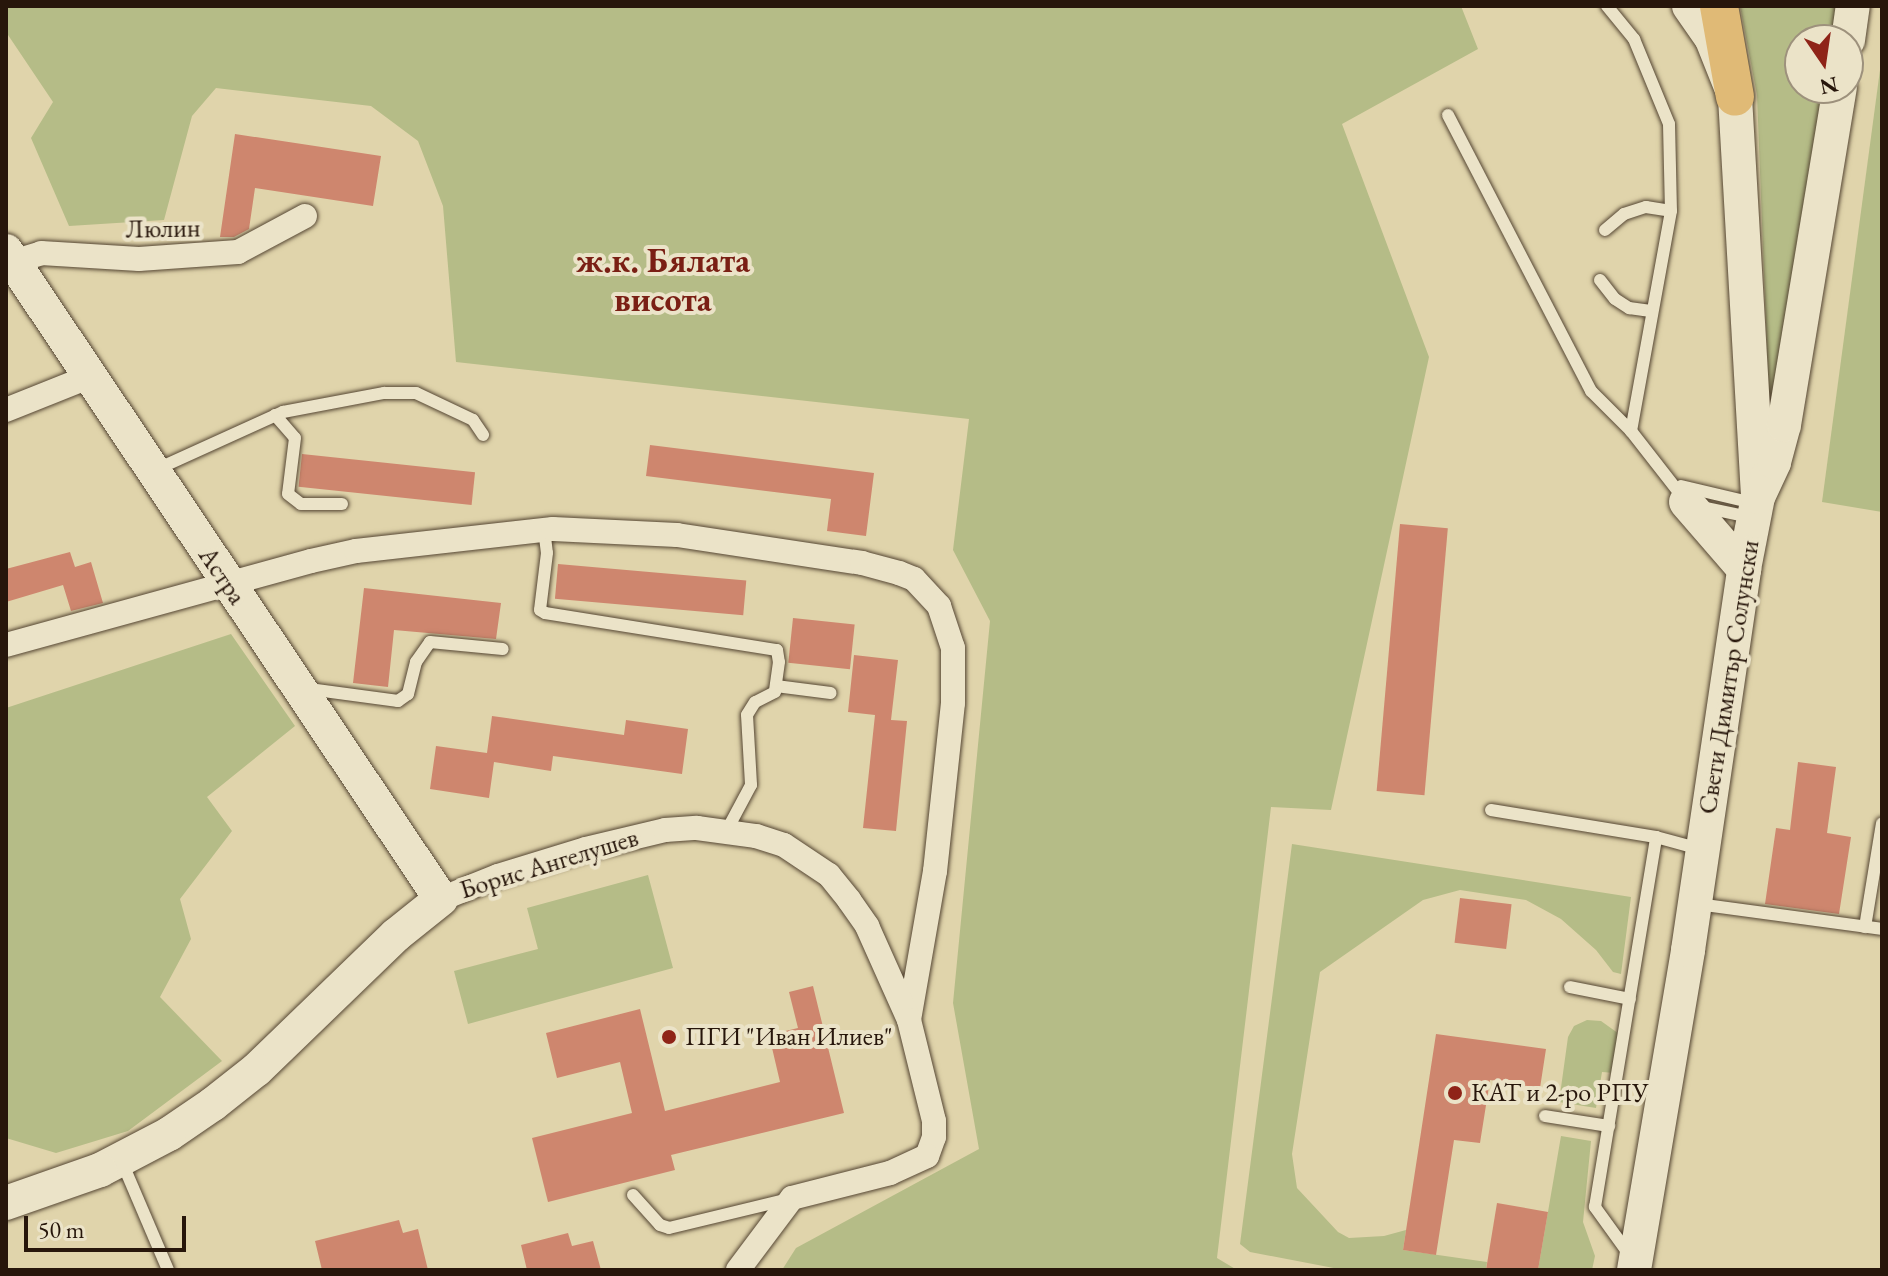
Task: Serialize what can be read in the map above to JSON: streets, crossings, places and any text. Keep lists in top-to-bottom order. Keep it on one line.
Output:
{"streets":{"main road":["Астра","Свети Димитър Солунски","Борис Ангелушев"],"street":["Люлин"]},"crossings":[["Люлин","Астра"],["Астра","Борис Ангелушев"]],"districts":["ж.к. Бялата висота"],"places":["ПГИ \"Иван Илиев\"","КАТ и 2-ро РПУ"],"scale_bar":"50 m","north":"bottom"}
